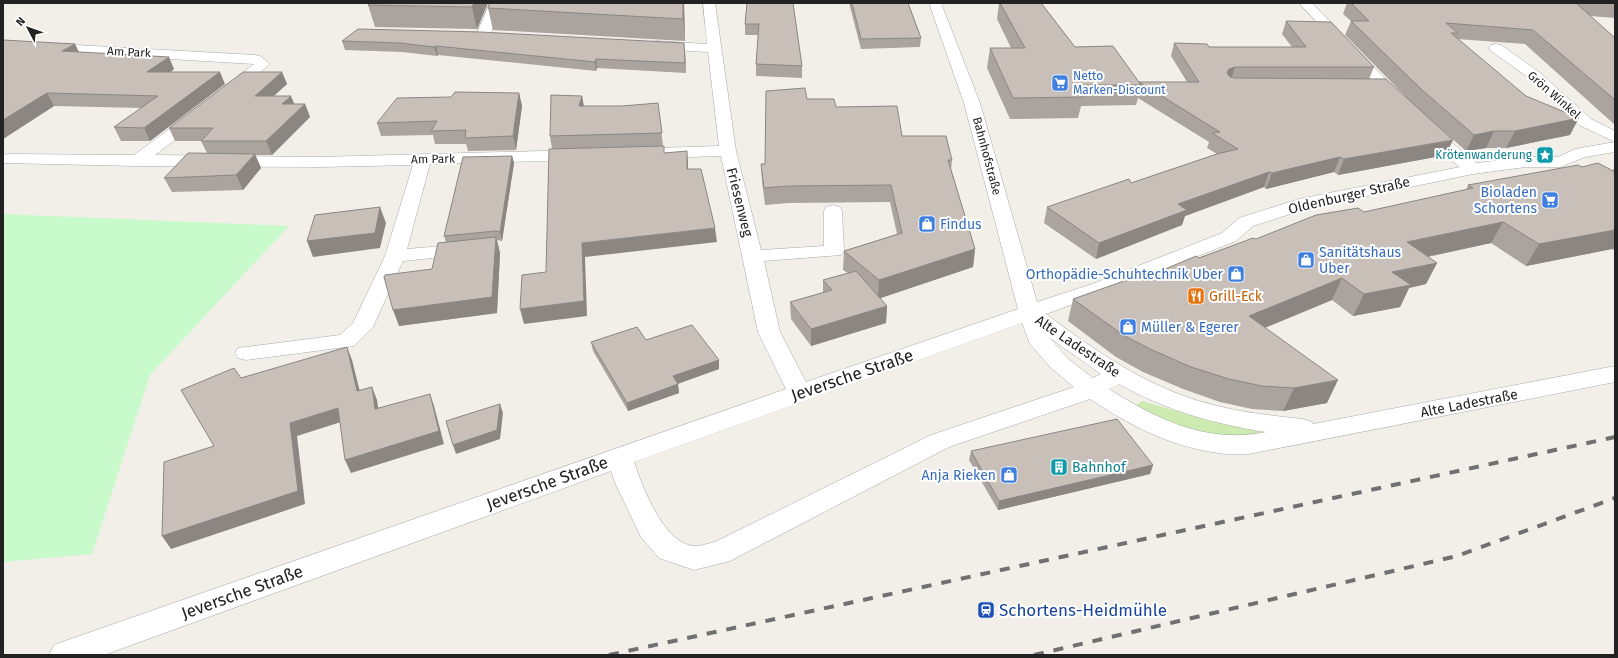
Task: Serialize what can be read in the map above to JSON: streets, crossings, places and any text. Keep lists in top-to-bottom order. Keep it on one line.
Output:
{"streets":{"street":["Am Park","Grön Winkel","Bahnhofstraße","Oldenburger Straße","Friesenweg","Alte Ladestraße","Jeversche Straße"]},"crossings":[["Bahnhofstraße","Oldenburger Straße"],["Bahnhofstraße","Alte Ladestraße"],["Bahnhofstraße","Jeversche Straße"],["Oldenburger Straße","Alte Ladestraße"],["Oldenburger Straße","Jeversche Straße"],["Friesenweg","Jeversche Straße"],["Alte Ladestraße","Jeversche Straße"]],"places":{"supermarket":["Netto Marken-Discount","Bioladen Schortens"],"place":["Krötenwanderung"],"shop":["Findus","Sanitätshaus Uber","Orthopädie-Schuhtechnik Uber","Müller & Egerer","Anja Rieken"],"restaurant":["Grill-Eck"],"building":["Bahnhof"],"station":["Schortens-Heidmühle"]},"north":"top left"}
